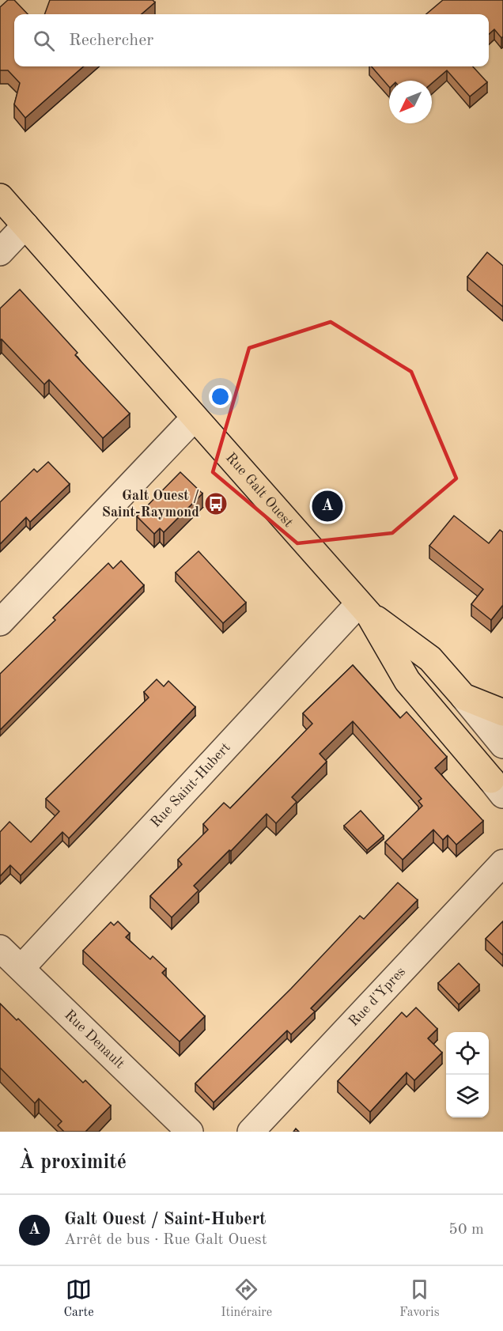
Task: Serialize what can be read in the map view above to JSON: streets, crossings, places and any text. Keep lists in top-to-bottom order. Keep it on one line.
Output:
{"streets":{"main road":["Rue Galt Ouest"],"street":["Rue Saint-Hubert","Rue d'Ypres","Rue Denault"]},"crossings":[["Rue Galt Ouest","Rue Saint-Hubert"],["Rue Saint-Hubert","Rue Denault"]],"places":{"bus stop":["Galt Ouest / Saint-Raymond"]},"north":"bottom left","page":{"search":"Rechercher","pins":"A","heading":"À proximité","list":[{"mark":"A","name":"Galt Ouest / Saint-Hubert","note":"Arrêt de bus · Rue Galt Ouest","value":"50 m"}],"nav":["Carte","Itinéraire","Favoris"]}}
